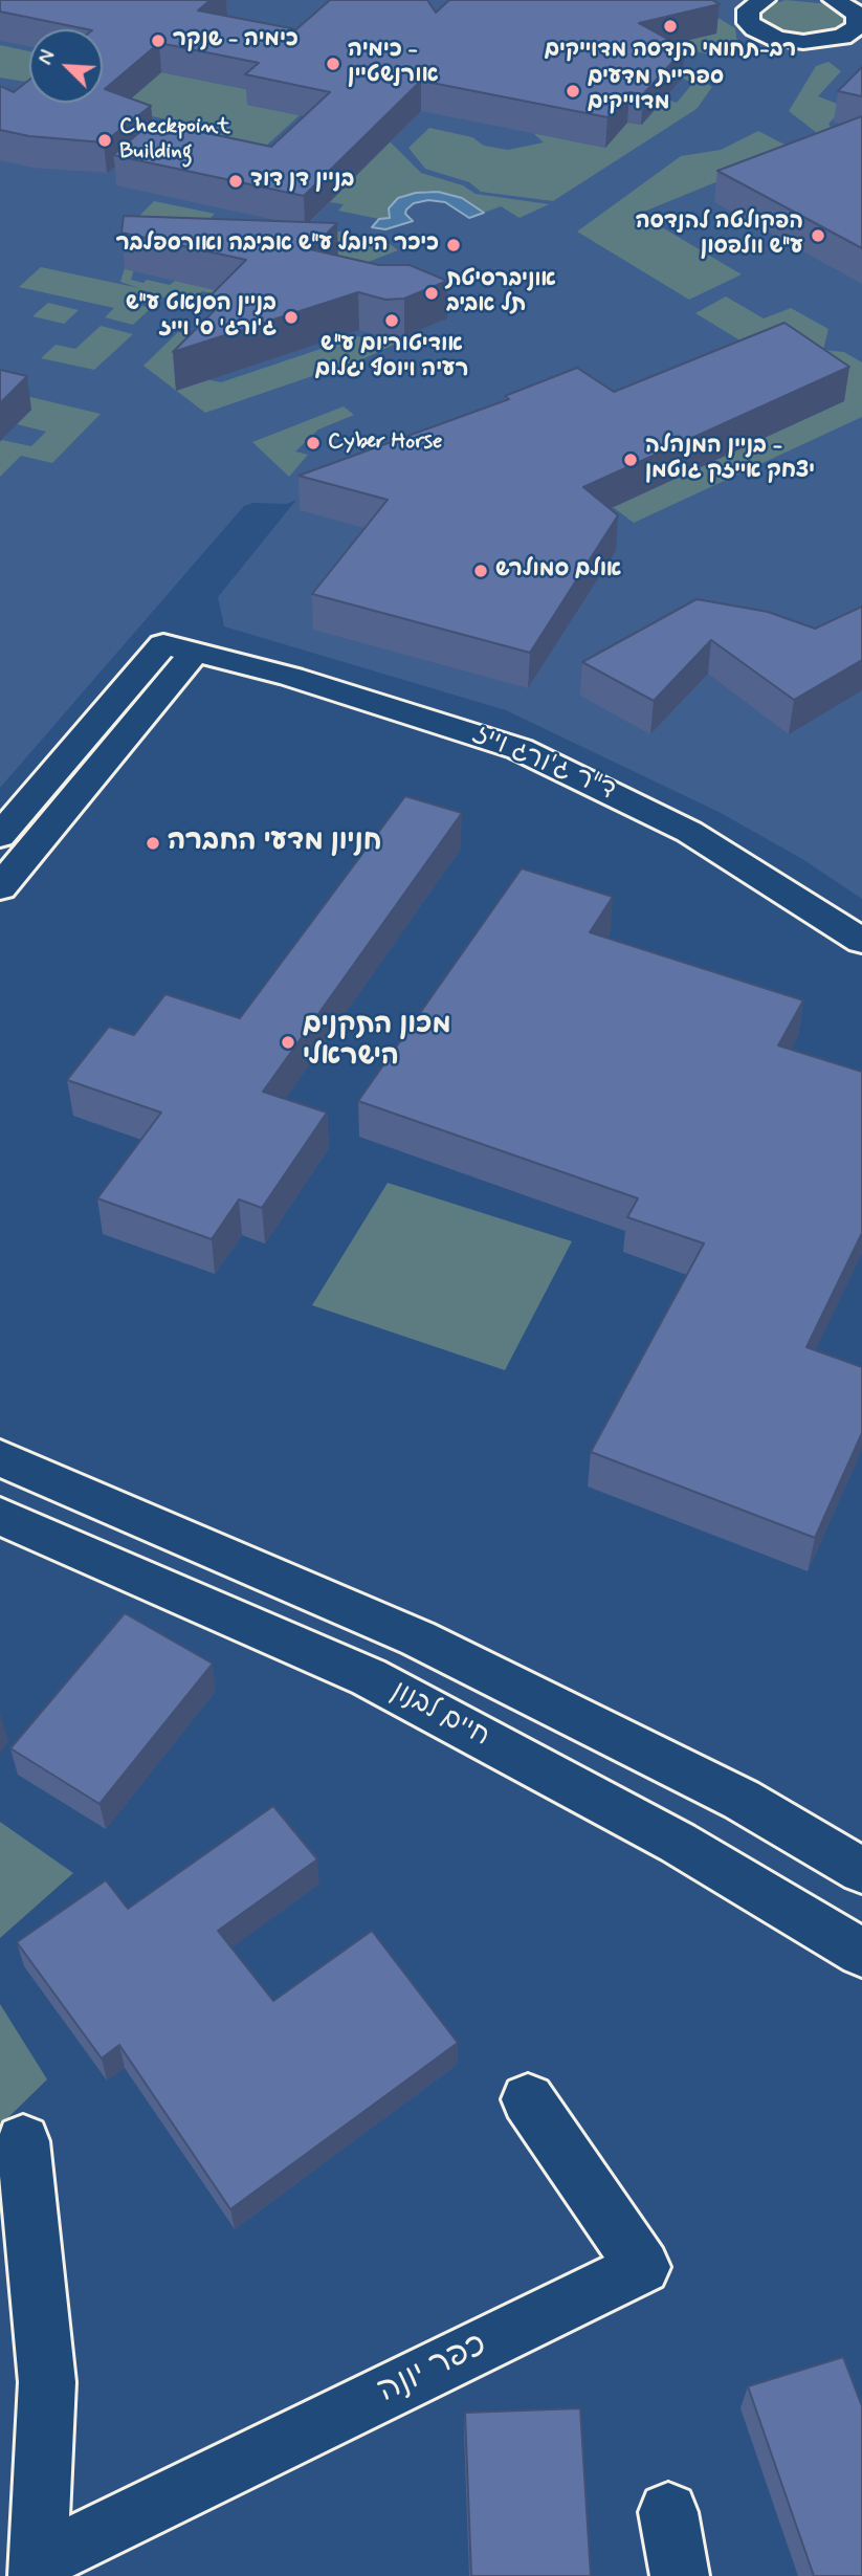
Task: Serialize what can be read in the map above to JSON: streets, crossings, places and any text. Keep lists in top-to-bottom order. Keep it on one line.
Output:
{"streets":{"street":["ד\"ר ג'ורג וייז","חיים לבנון","כפר יונה"]},"places":["רב-תחומי הנדסה מדוייקים","כימיה - שנקר","כימיה - אורנשטיין","ספריית מדעים מדוייקים","Checkpoint Building","בניין דן דוד","הפקולטה להנדסה ע\"ש וולפסון","כיכר היובל ע\"ש אביבה ואורספלבר","אוניברסיטת תל אביב","בניין הסנאט ע\"ש ג'ורג' ס' וייז","אודיטוריום ע\"ש רעיה ויוסף יגלום","Cyber Horse","בניין המנהלה - יצחק אייזק גוטמן","אולם סמולרש","חניון מדעי החברה","מכון התקנים הישראלי"],"north":"top left"}
